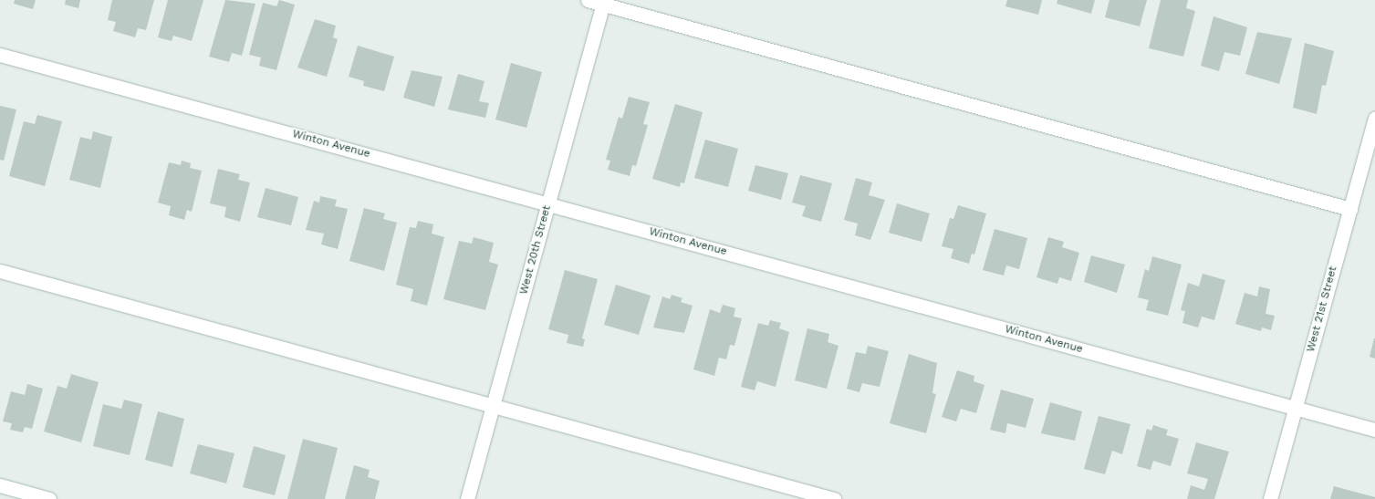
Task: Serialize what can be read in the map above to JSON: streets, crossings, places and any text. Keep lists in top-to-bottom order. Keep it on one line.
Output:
{"streets":{"street":["Winton Avenue","West 20th Street","West 21st Street"]},"crossings":[["Winton Avenue","West 20th Street"],["Winton Avenue","West 21st Street"]]}
